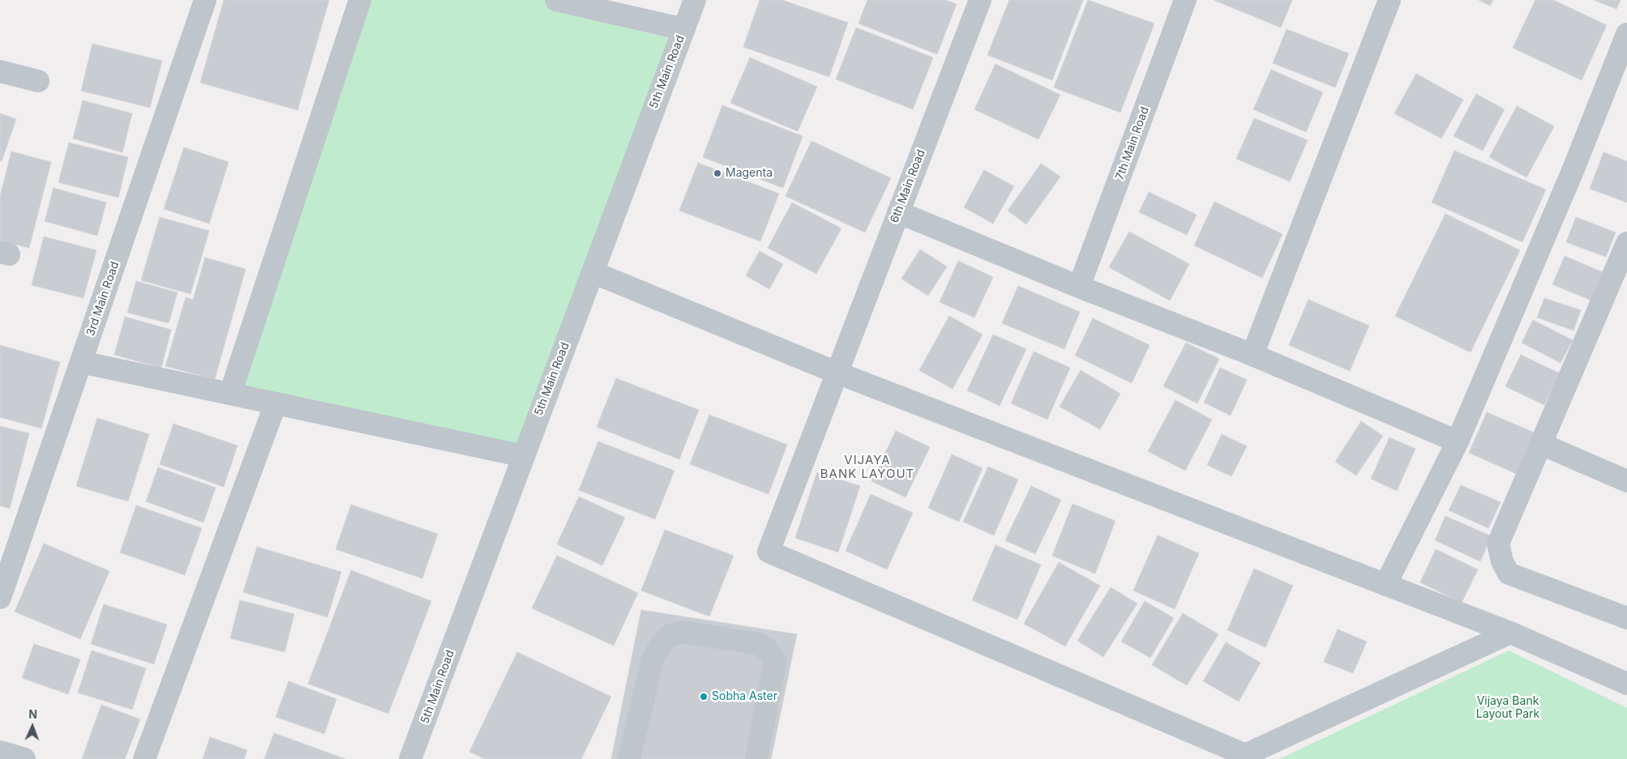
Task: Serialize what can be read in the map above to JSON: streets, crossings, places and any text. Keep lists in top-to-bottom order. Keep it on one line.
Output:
{"streets":{"street":["5th Main Road","7th Main Road","6th Main Road","3rd Main Road"]},"districts":["VIJAYA BANK LAYOUT"],"parks":["Vijaya Bank Layout Park"],"places":["Magenta","Sobha Aster"],"north":"top"}
